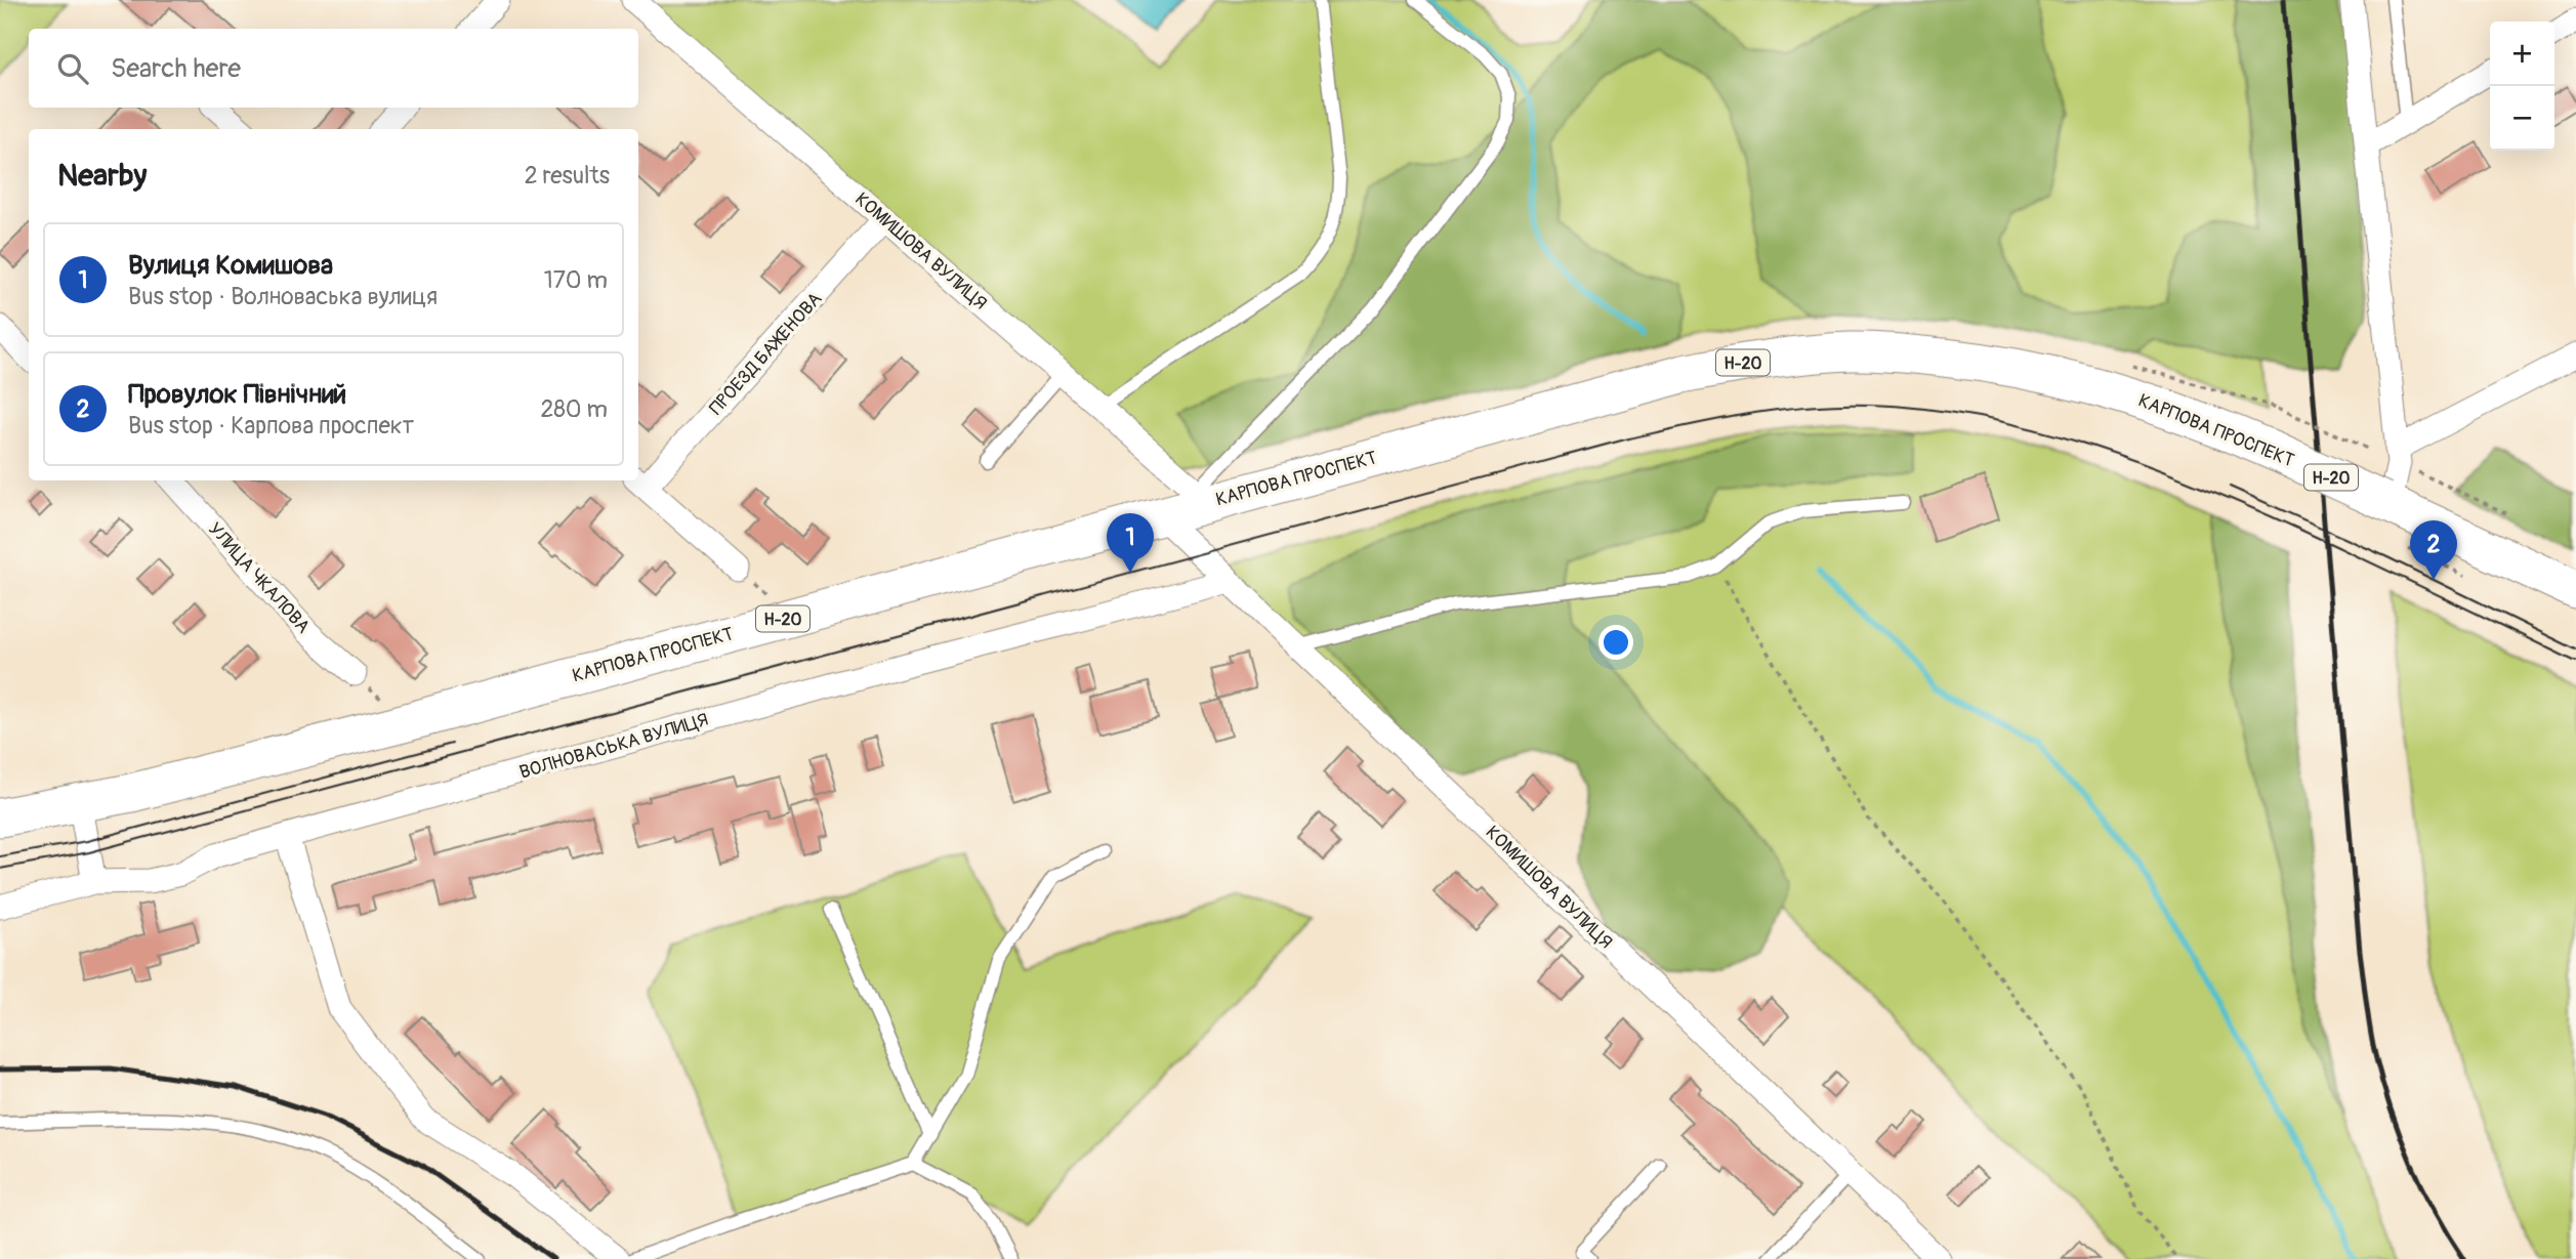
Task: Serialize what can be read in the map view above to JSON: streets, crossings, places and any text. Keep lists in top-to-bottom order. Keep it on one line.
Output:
{"streets":{"main road":["Н-20","КАРПОВА ПРОСПЕКТ"],"street":["КОМИШОВА ВУЛИЦЯ","ПРОЕЗД БАЖЕНОВА","УЛИЦА ЧКАЛОВА","ВОЛНОВАСЬКА ВУЛИЦЯ"]},"crossings":[["КОМИШОВА ВУЛИЦЯ","ПРОЕЗД БАЖЕНОВА"],["КОМИШОВА ВУЛИЦЯ","КАРПОВА ПРОСПЕКТ"],["КОМИШОВА ВУЛИЦЯ","ВОЛНОВАСЬКА ВУЛИЦЯ"]],"page":{"map_buttons":["+","−"],"search":"Search here","heading":["Nearby","2 results"],"list":[{"mark":"1","name":"Вулиця Комишова","note":"Bus stop · Волноваська вулиця","value":"170 m"},{"mark":"2","name":"Провулок Північний","note":"Bus stop · Карпова проспект","value":"280 m"}],"pins":["1","2"]}}
